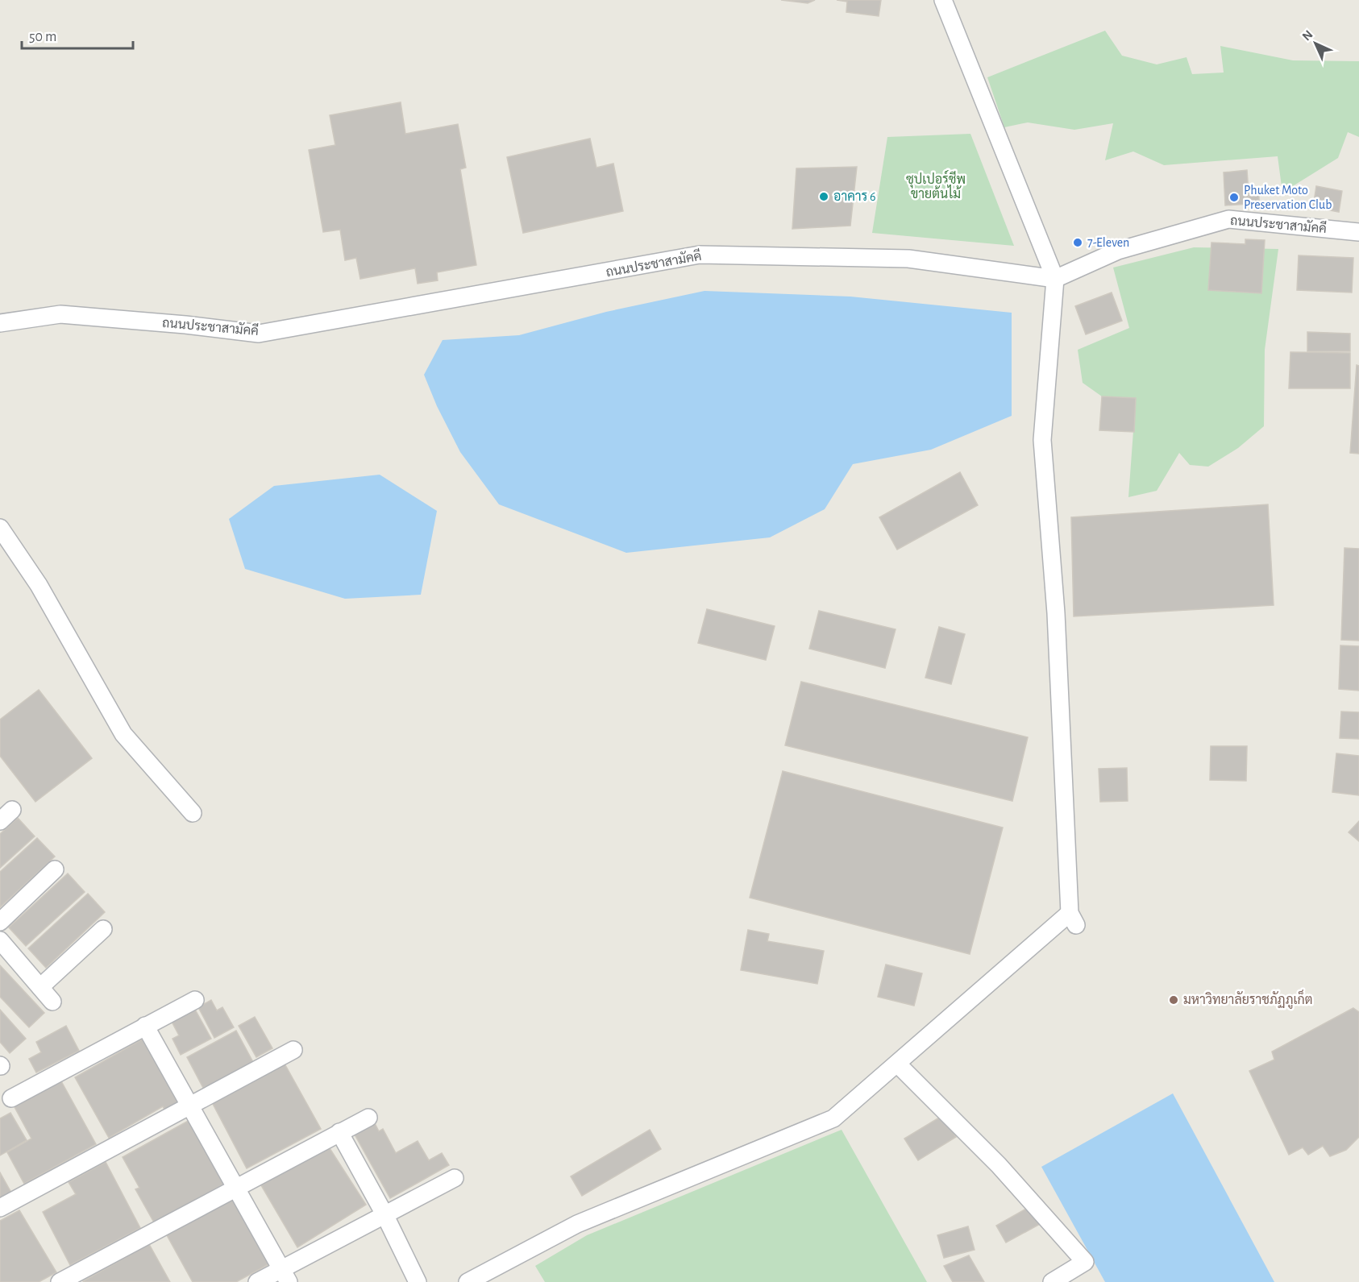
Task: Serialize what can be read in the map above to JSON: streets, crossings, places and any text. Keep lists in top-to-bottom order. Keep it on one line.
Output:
{"streets":{"street":["ถนนประชาสามัคคี"]},"parks":["ซุปเปอร์ชีพ ขายต้นไม้"],"places":["อาคาร 6","Phuket Moto Preservation Club","7-Eleven","มหาวิทยาลัยราชภัฏภูเก็ต"],"scale_bar":"50 m","north":"top left"}
